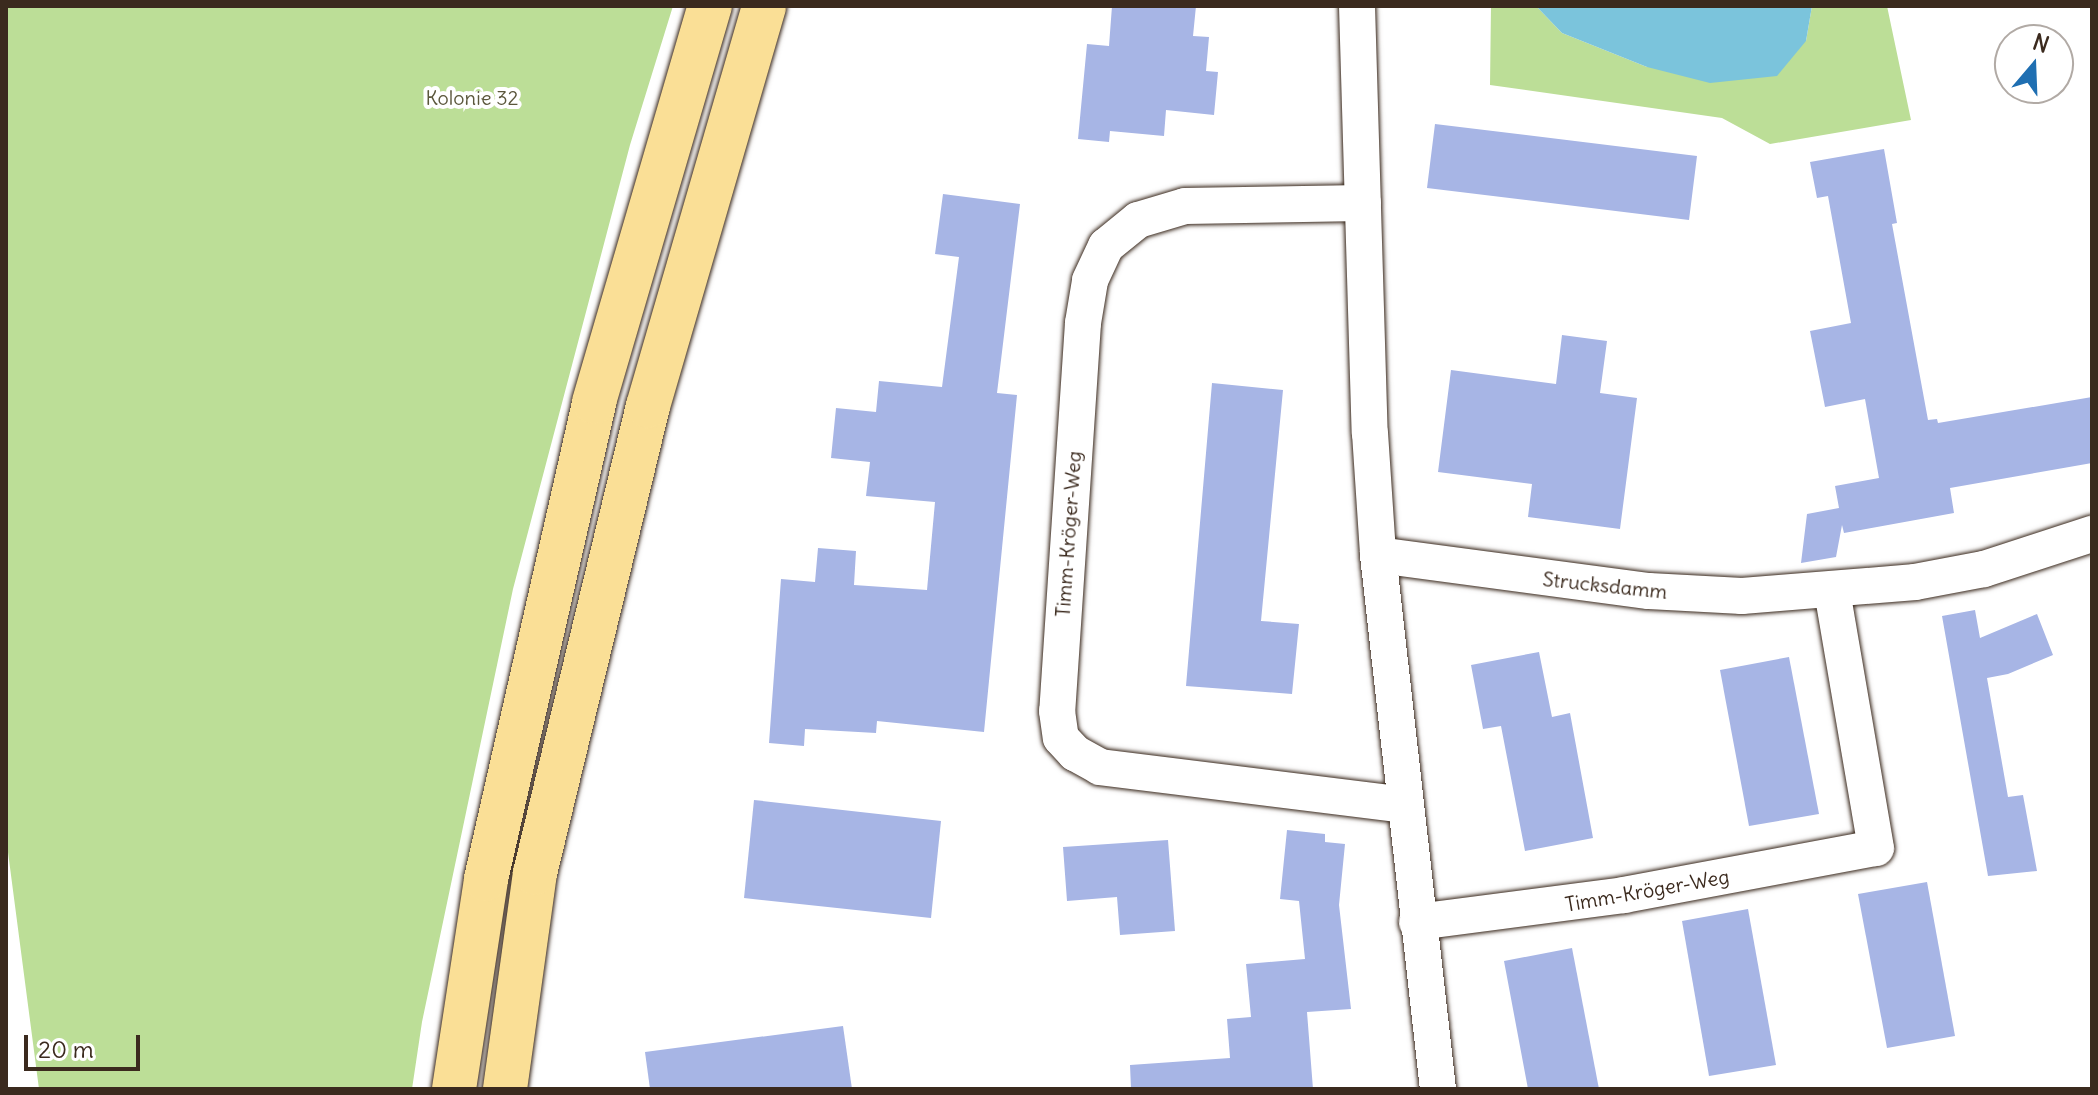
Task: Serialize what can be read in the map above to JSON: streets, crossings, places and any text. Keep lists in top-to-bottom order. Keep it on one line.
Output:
{"streets":{"street":["Timm-Kröger-Weg","Strucksdamm"]},"crossings":[["Timm-Kröger-Weg","Strucksdamm"]],"parks":["Kolonie 32"],"scale_bar":"20 m","north":"top"}
